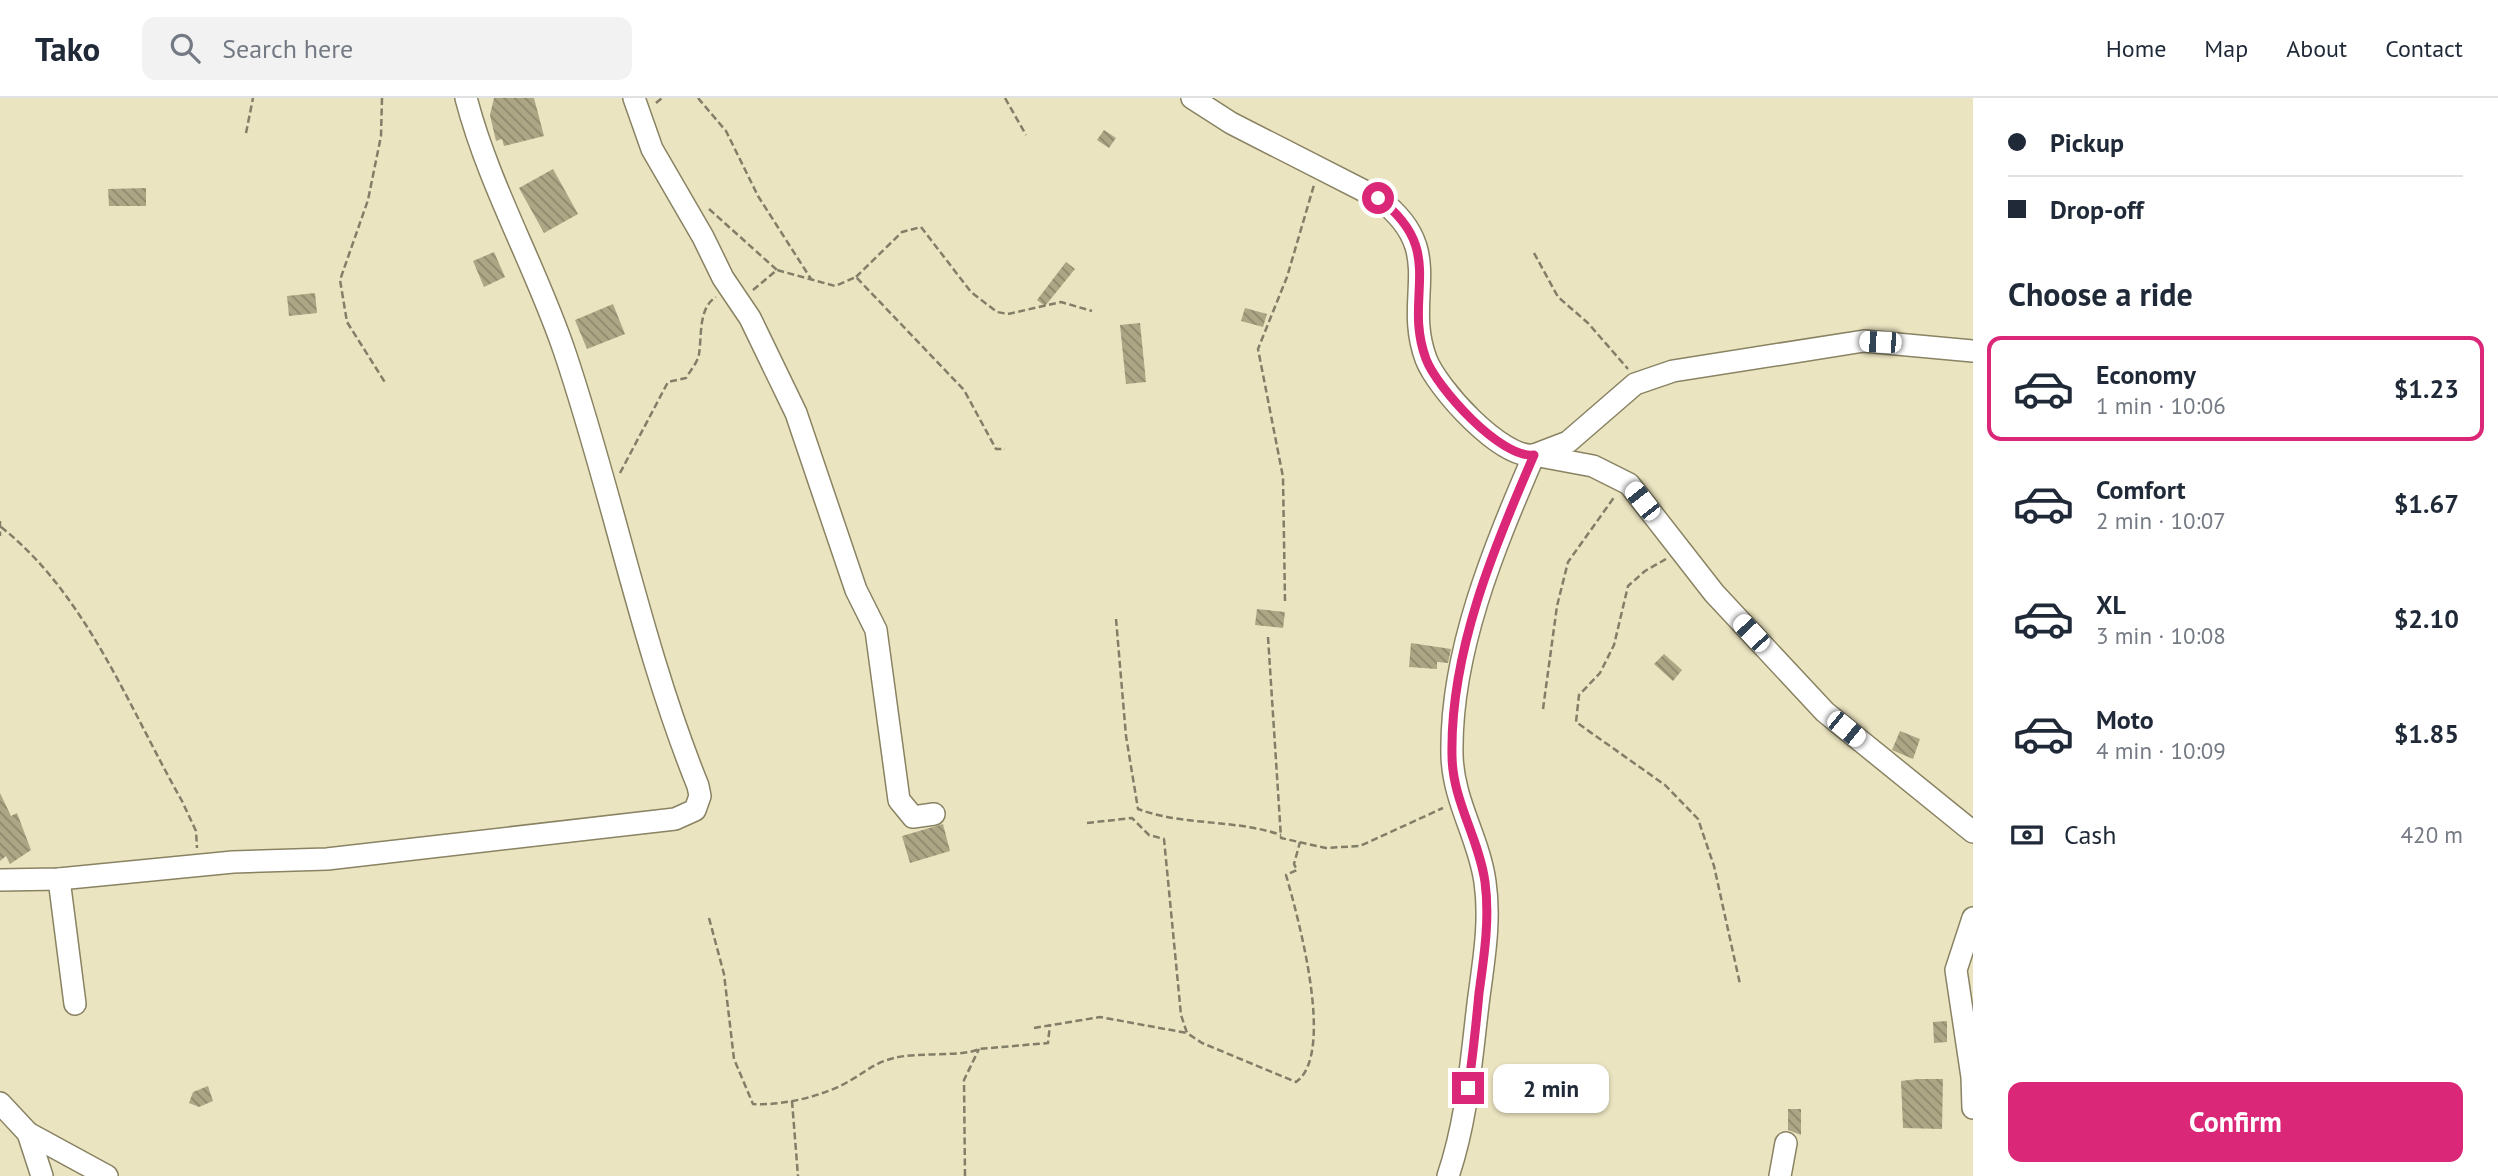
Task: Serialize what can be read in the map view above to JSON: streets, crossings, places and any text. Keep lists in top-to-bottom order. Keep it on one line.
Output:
{"page":{"header":"Tako","search":"Search here","nav":["Home","Map","About","Contact"],"banner":["Pickup","Drop-off"],"heading":"Choose a ride","list":[{"name":"Economy","note":"1 min · 10:06","value":"$1.23"},{"name":"Comfort","note":"2 min · 10:07","value":"$1.67"},{"name":"XL","note":"3 min · 10:08","value":"$2.10"},{"name":"Moto","note":"4 min · 10:09","value":"$1.85"}],"pay":["Cash","420 m"],"bubble":"2 min","buttons":"Confirm"}}
